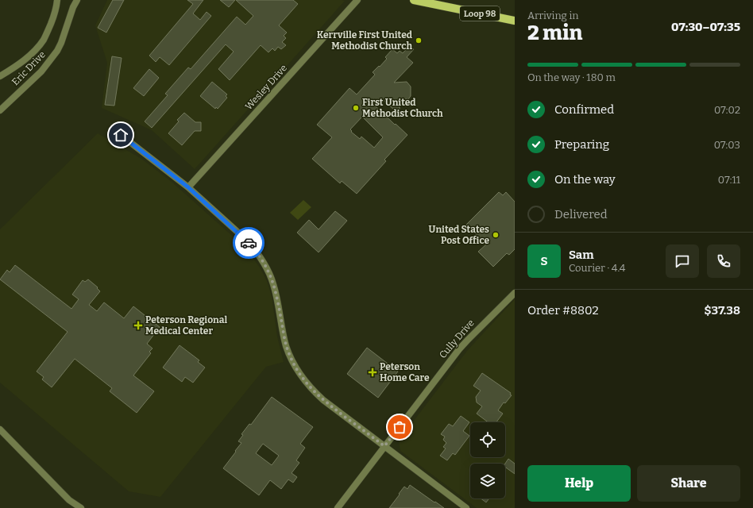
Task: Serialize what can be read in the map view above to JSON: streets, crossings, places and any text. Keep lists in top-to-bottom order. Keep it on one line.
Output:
{"streets":{"main road":["Loop 98"],"street":["Eric Drive","Wesley Drive","Cully Drive"]},"places":{"other":["Kerrville First United Methodist Church","First United Methodist Church","United States Post Office"],"health":["Peterson Regional Medical Center","Peterson Home Care"]},"page":{"heading":["2 min","Arriving in","07:30–07:35"],"panel":["Sam","Courier · 4.4","Order #8802","$37.38"],"bar":"On the way · 180 m","list":[["Confirmed","07:02"],["Preparing","07:03"],["On the way","07:11"],"Delivered"],"round":"S","buttons":["Help","Share"]}}
